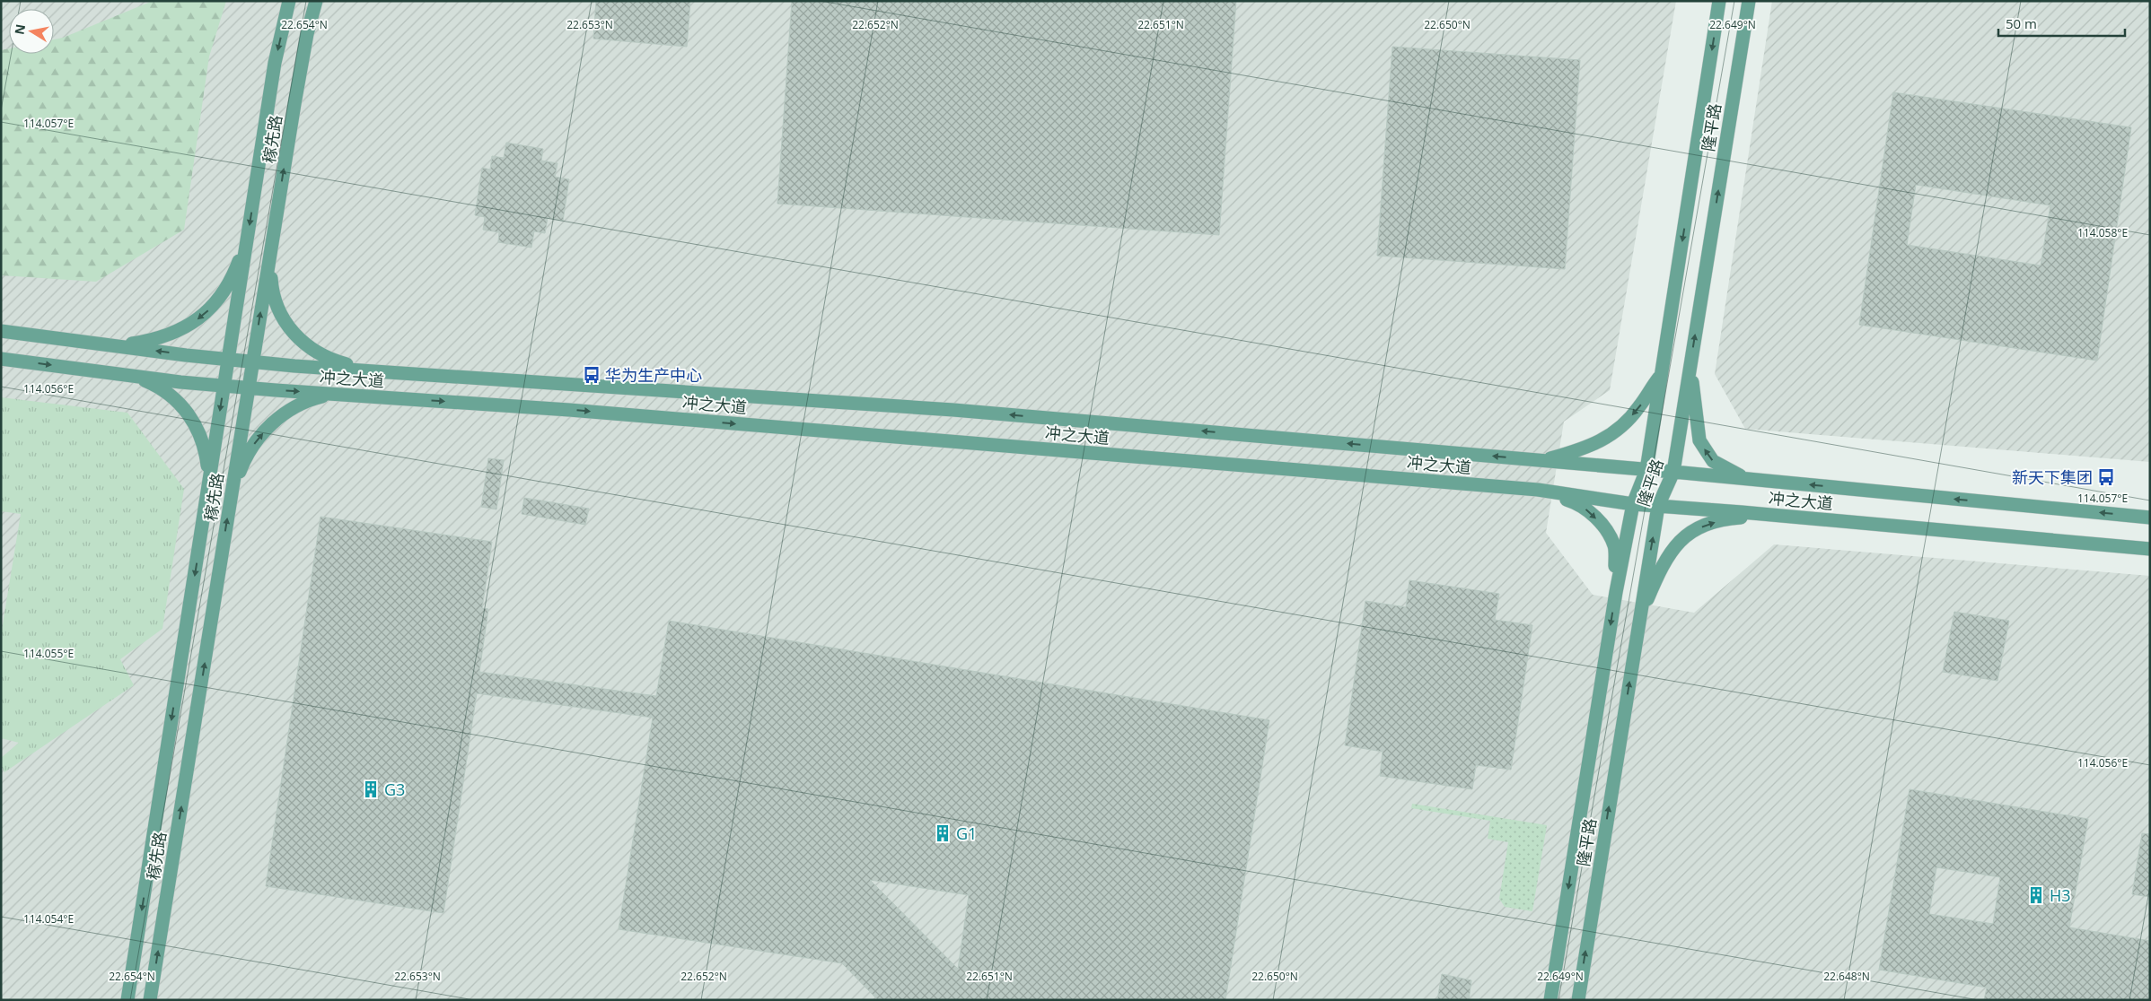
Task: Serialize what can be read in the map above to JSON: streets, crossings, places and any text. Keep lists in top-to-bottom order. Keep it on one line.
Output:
{"streets":{"main road":["隆平路","稼先路","冲之大道"]},"crossings":[["隆平路","冲之大道"],["稼先路","冲之大道"]],"places":{"bus stop":["华为生产中心","新天下集团"],"building":["G3","G1","H3"]},"scale_bar":"50 m","north":"left","coordinates":["22.654°N","22.653°N","22.652°N","22.651°N","22.650°N","22.649°N","114.057°E","114.058°E","114.056°E","114.055°E","114.054°E","22.648°N"]}
